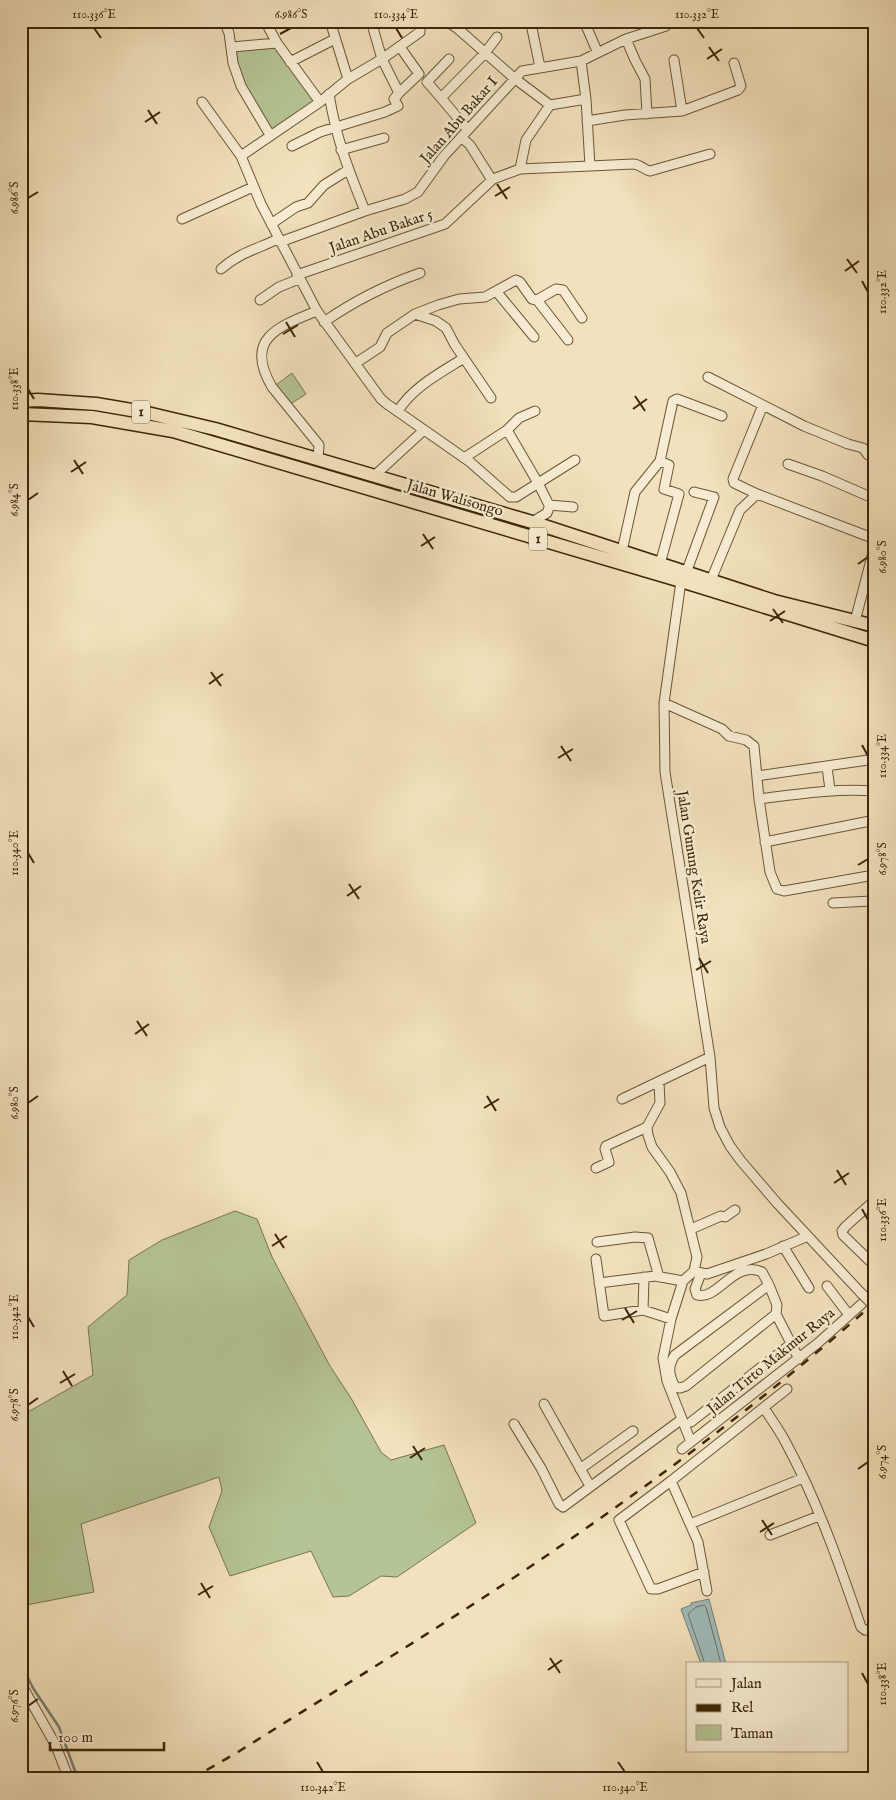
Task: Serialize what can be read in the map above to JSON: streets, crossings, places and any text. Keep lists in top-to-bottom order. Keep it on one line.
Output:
{"streets":{"highway":["1","Jalan Walisongo"],"street":["Jalan Abu Bakar I","Jalan Abu Bakar 5","Jalan Gunung Kelir Raya","Jalan Tirto Makmur Raya"]},"crossings":[["Jalan Walisongo","Jalan Gunung Kelir Raya"]],"legend":["Jalan","Rel","Taman"],"scale_bar":"100 m","coordinates":["110.336°E","6.986°S","110.334°E","110.332°E","110.338°E","6.984°S","6.980°S","110.340°E","6.978°S","110.342°E","6.974°S","6.976°S"]}
